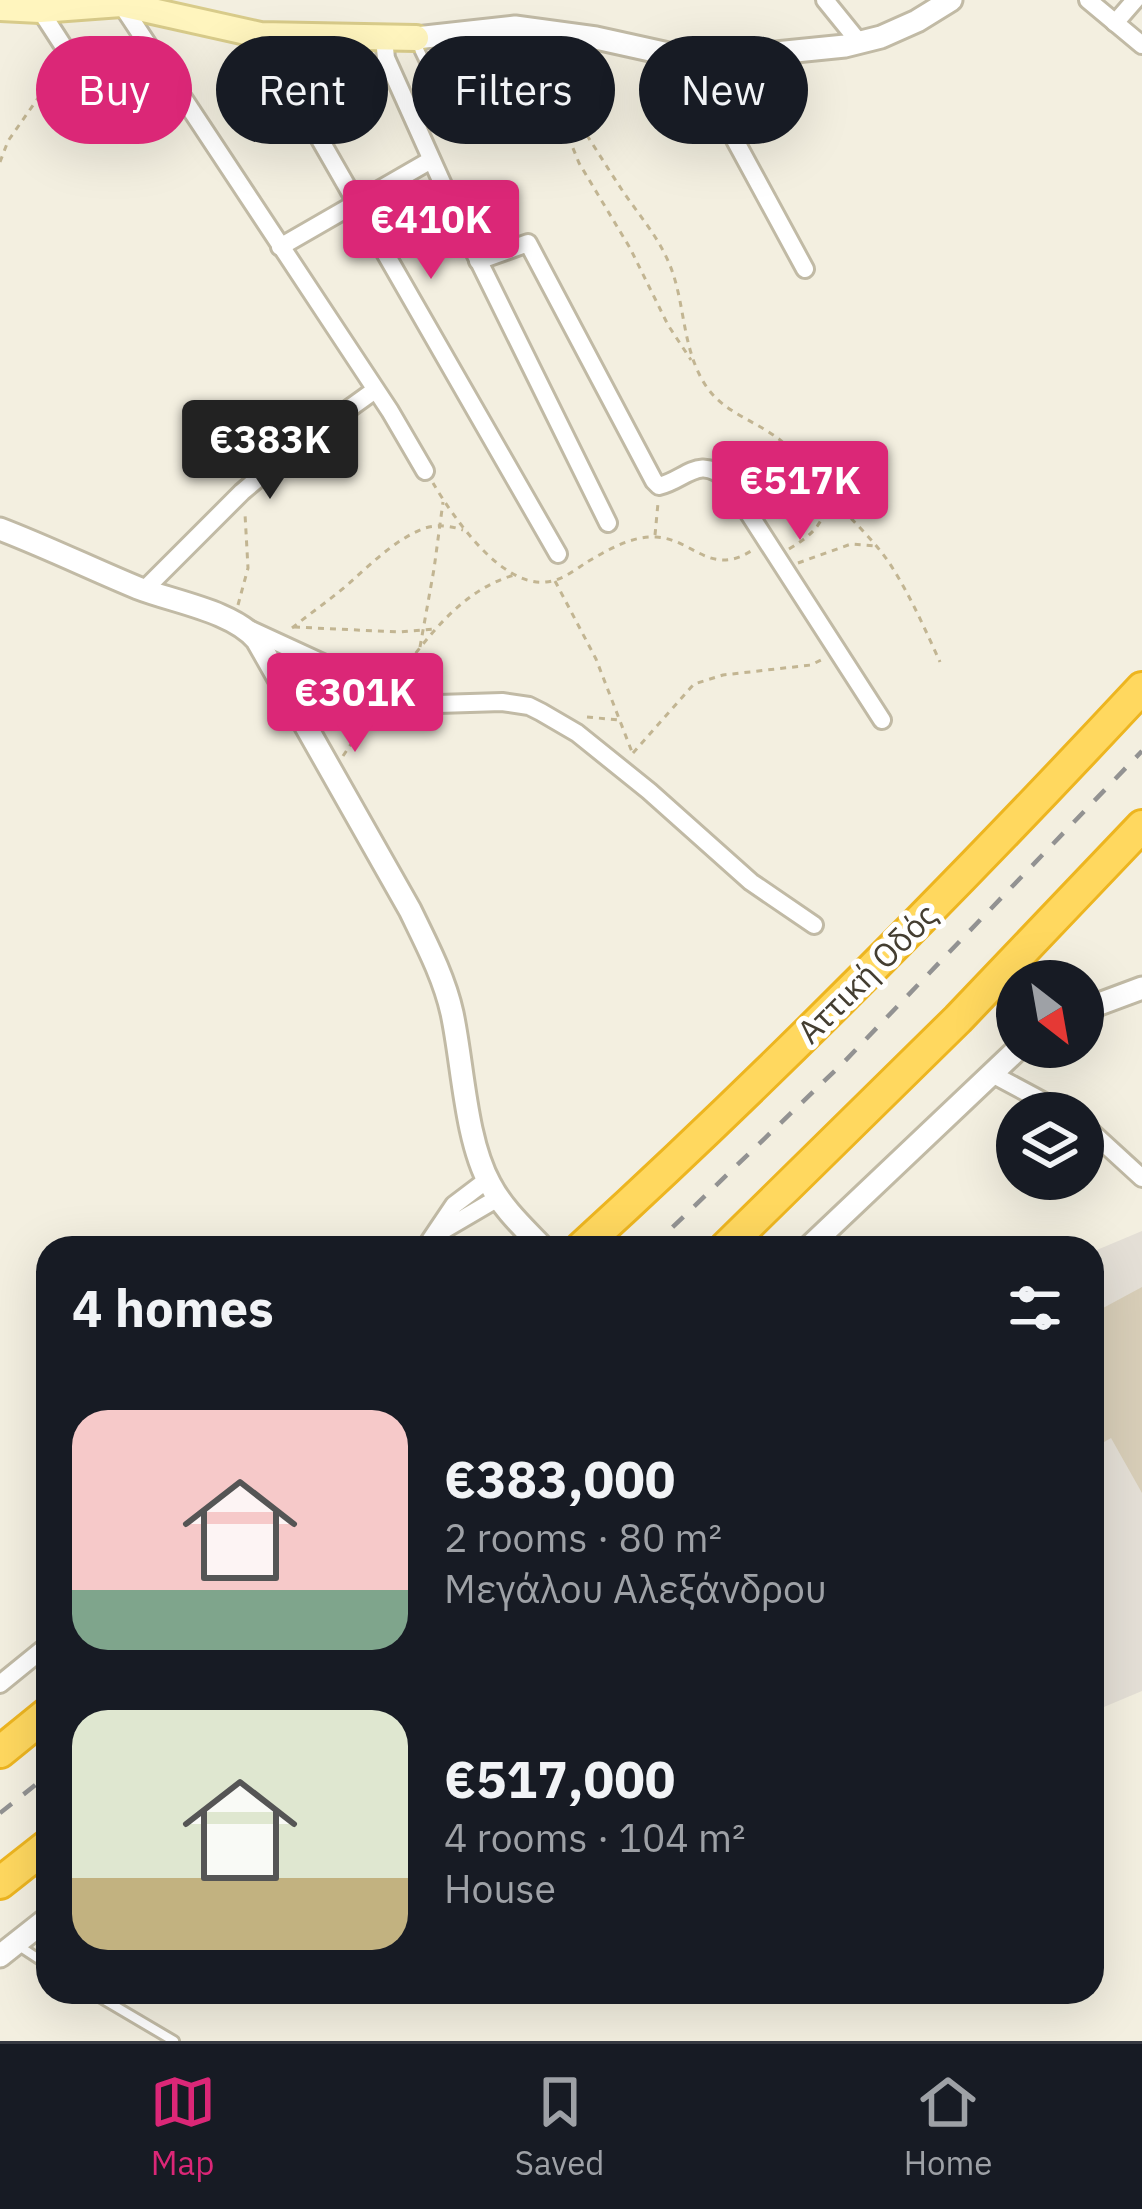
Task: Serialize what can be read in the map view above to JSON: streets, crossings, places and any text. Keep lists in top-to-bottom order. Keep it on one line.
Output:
{"streets":{"highway":["Αττική Οδός"]},"north":"bottom right","page":{"chip":["Buy","Rent","Filters","New"],"price":["€410K","€383K","€517K","€301K"],"heading":"4 homes","list":[{"name":"€383,000","note":"2 rooms · 80 m² · Μεγάλου Αλεξάνδρου"},{"name":"€517,000","note":"4 rooms · 104 m² · House"}],"tabs":["Map","Saved","Home"]}}
